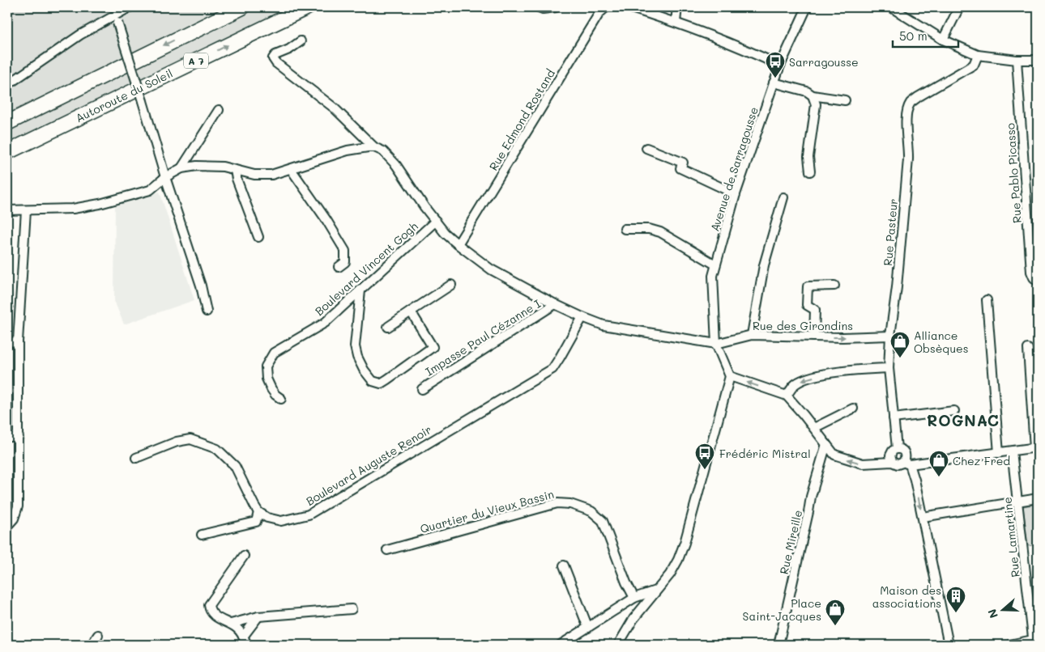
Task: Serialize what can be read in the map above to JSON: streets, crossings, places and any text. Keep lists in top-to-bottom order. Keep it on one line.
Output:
{"streets":{"highway":["A 7","Autoroute du Soleil"],"street":["Rue Edmond Rostand","Avenue de Sarragousse","Rue Pablo Picasso","Rue Pasteur","Boulevard Vincent Gogh","Rue des Girondins","Impasse Paul Cézanne I","Boulevard Auguste Renoir","Quartier du Vieux Bassin","Rue Lamartine","Rue Mireille"]},"crossings":[["Avenue de Sarragousse","Rue des Girondins"],["Rue Pasteur","Rue des Girondins"]],"districts":["ROGNAC"],"places":{"bus stop":["Sarragousse","Frédéric Mistral"],"shop":["Alliance Obsèques","Chez Fred","Place Saint-Jacques"],"building":["Maison des associations"]},"scale_bar":"50 m","north":"left"}
